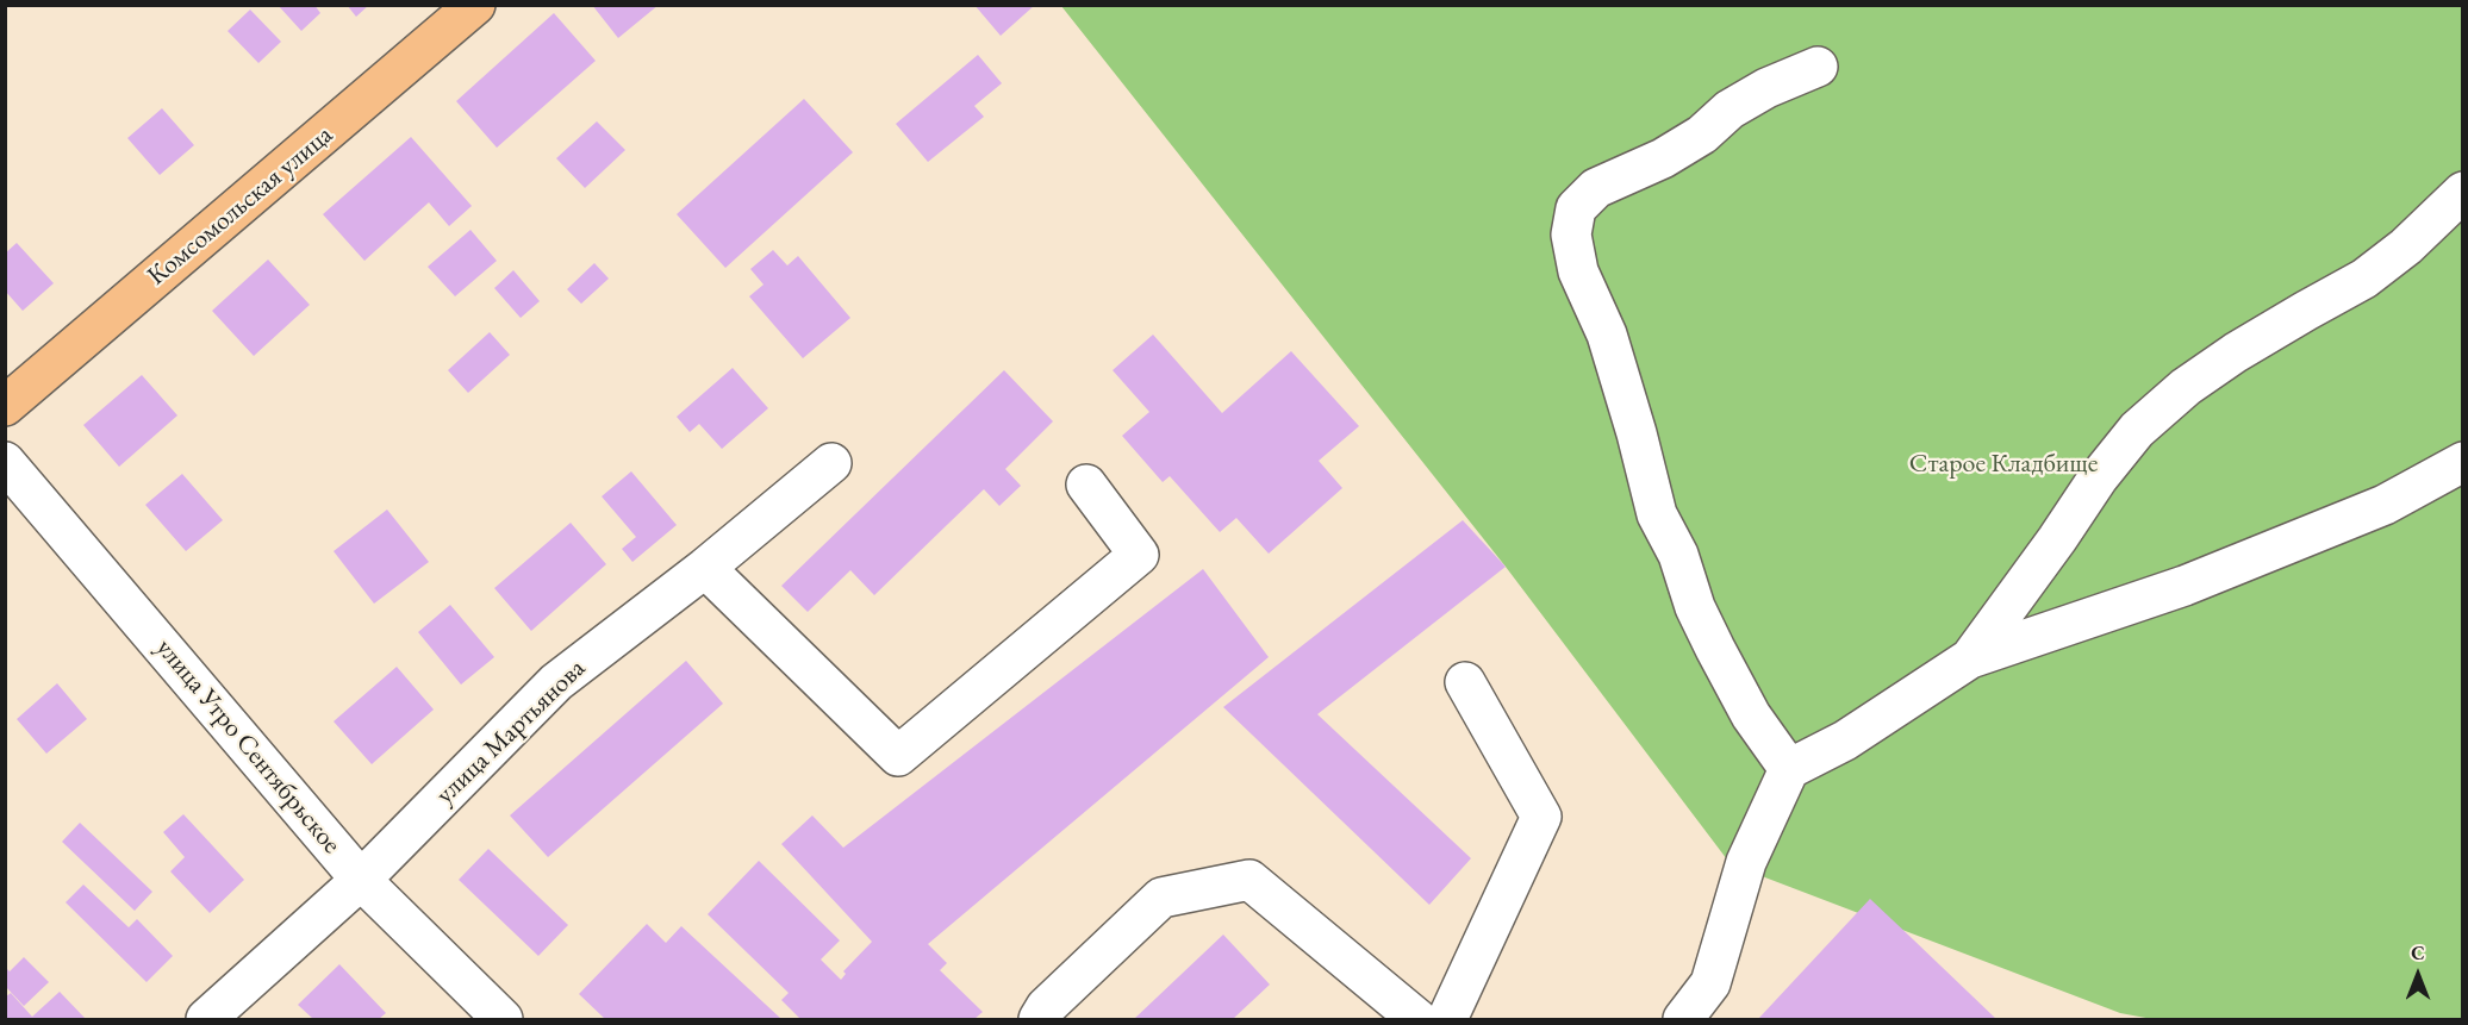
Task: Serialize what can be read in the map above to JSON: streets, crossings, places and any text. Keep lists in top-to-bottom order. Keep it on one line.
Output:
{"streets":{"main road":["Комсомольская улица"],"street":["улица Мартьянова","улица Утро Сентябрьское"]},"crossings":[["улица Мартьянова","улица Утро Сентябрьское"]],"parks":["Старое Кладбище"],"north":"top"}
